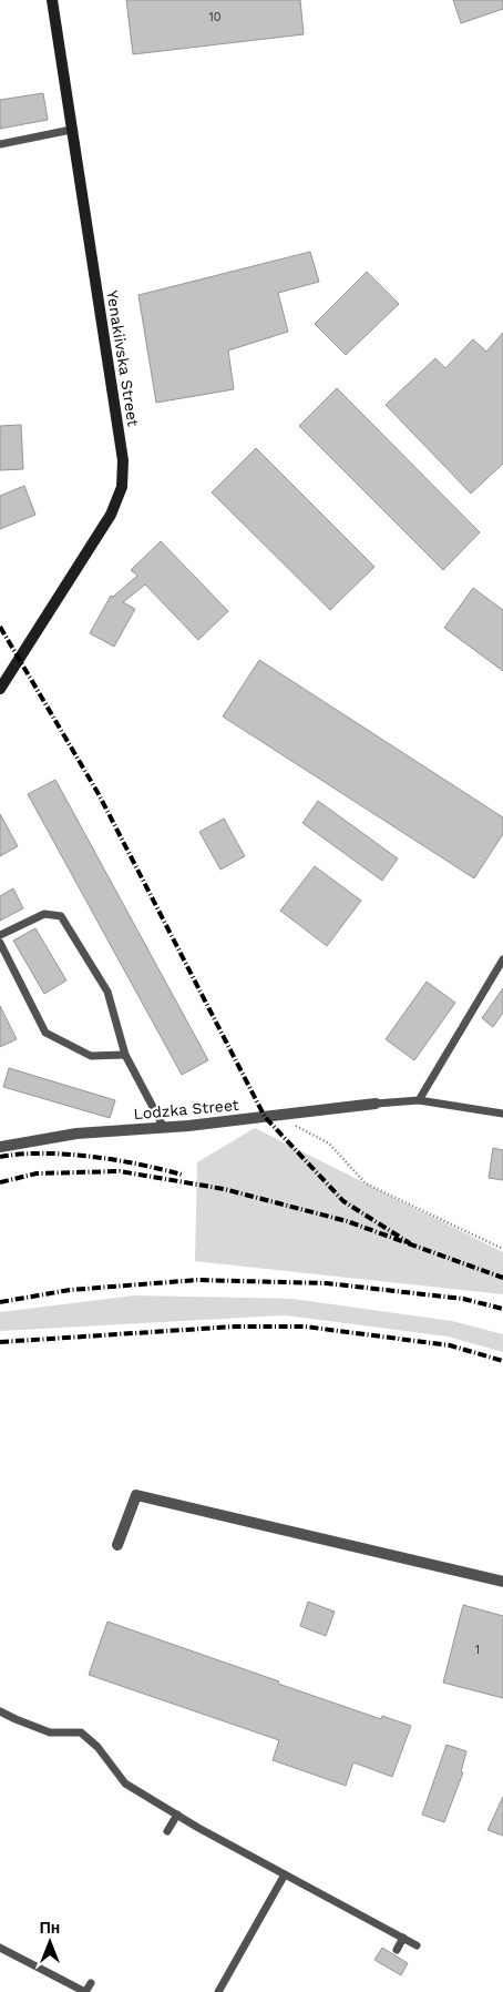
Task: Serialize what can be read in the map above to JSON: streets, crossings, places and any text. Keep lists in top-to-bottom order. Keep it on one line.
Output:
{"streets":{"street":["Yenakiivska Street","Lodzka Street"]},"house_numbers":["10","1"],"north":"top"}
